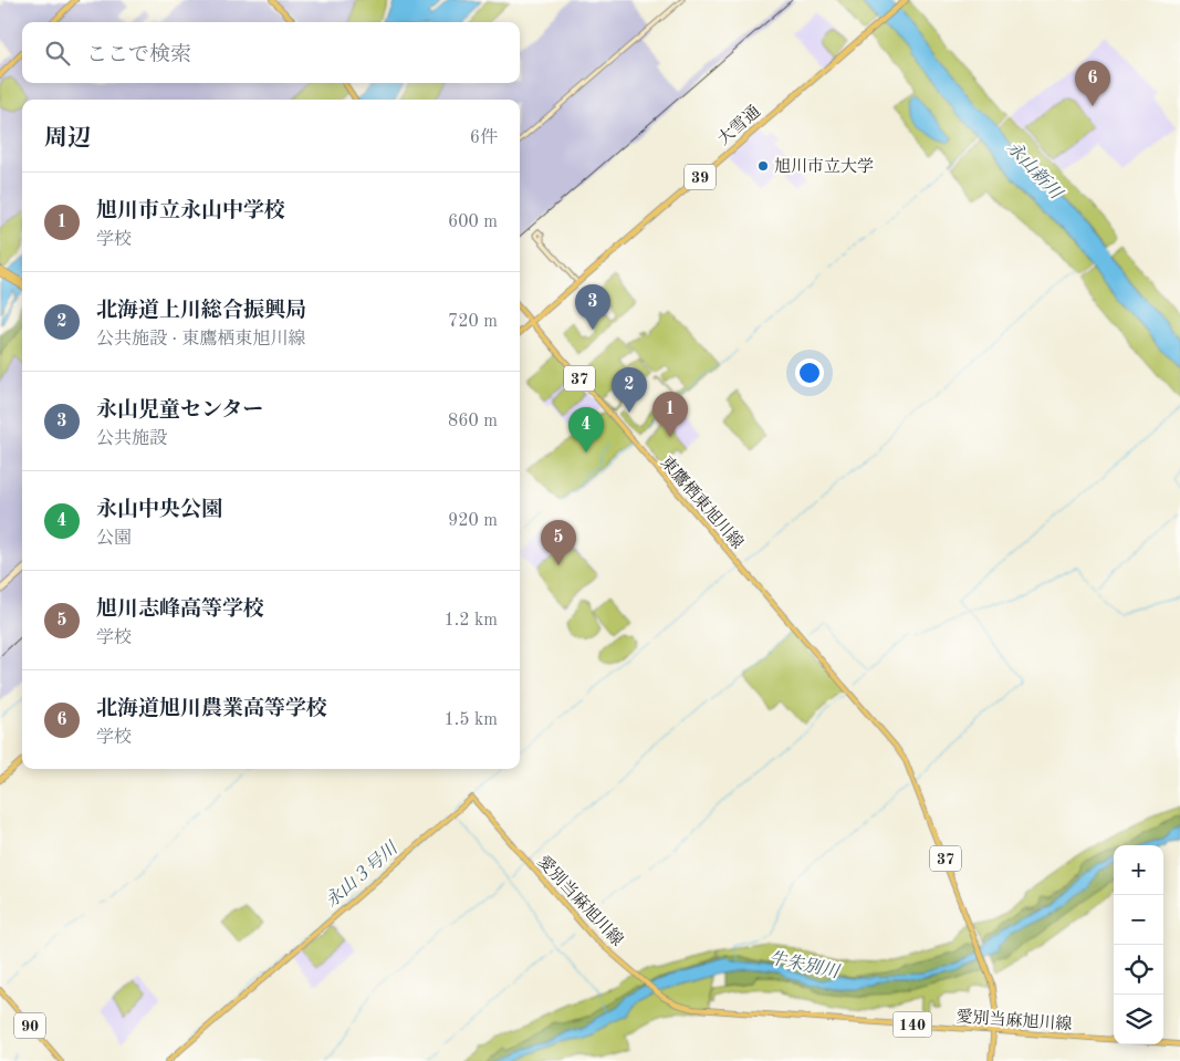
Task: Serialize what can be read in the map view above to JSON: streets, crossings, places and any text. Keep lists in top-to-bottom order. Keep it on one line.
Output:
{"streets":{"highway":["大雪通","39"],"main road":["37","東鷹栖東旭川線","愛別当麻旭川線","140","90"]},"crossings":[["大雪通","東鷹栖東旭川線"],["東鷹栖東旭川線","愛別当麻旭川線"]],"water":["永山新川","永山３号川","牛朱別川"],"places":["旭川市立大学"],"page":{"search":"ここで検索","pins":["6","3","2","1","4","5"],"heading":["周辺","6件"],"list":[{"mark":"1","name":"旭川市立永山中学校","note":"学校","value":"600 m"},{"mark":"2","name":"北海道上川総合振興局","note":"公共施設 · 東鷹栖東旭川線","value":"720 m"},{"mark":"3","name":"永山児童センター","note":"公共施設","value":"860 m"},{"mark":"4","name":"永山中央公園","note":"公園","value":"920 m"},{"mark":"5","name":"旭川志峰高等学校","note":"学校","value":"1.2 km"},{"mark":"6","name":"北海道旭川農業高等学校","note":"学校","value":"1.5 km"}],"map_buttons":["+","−"]}}
